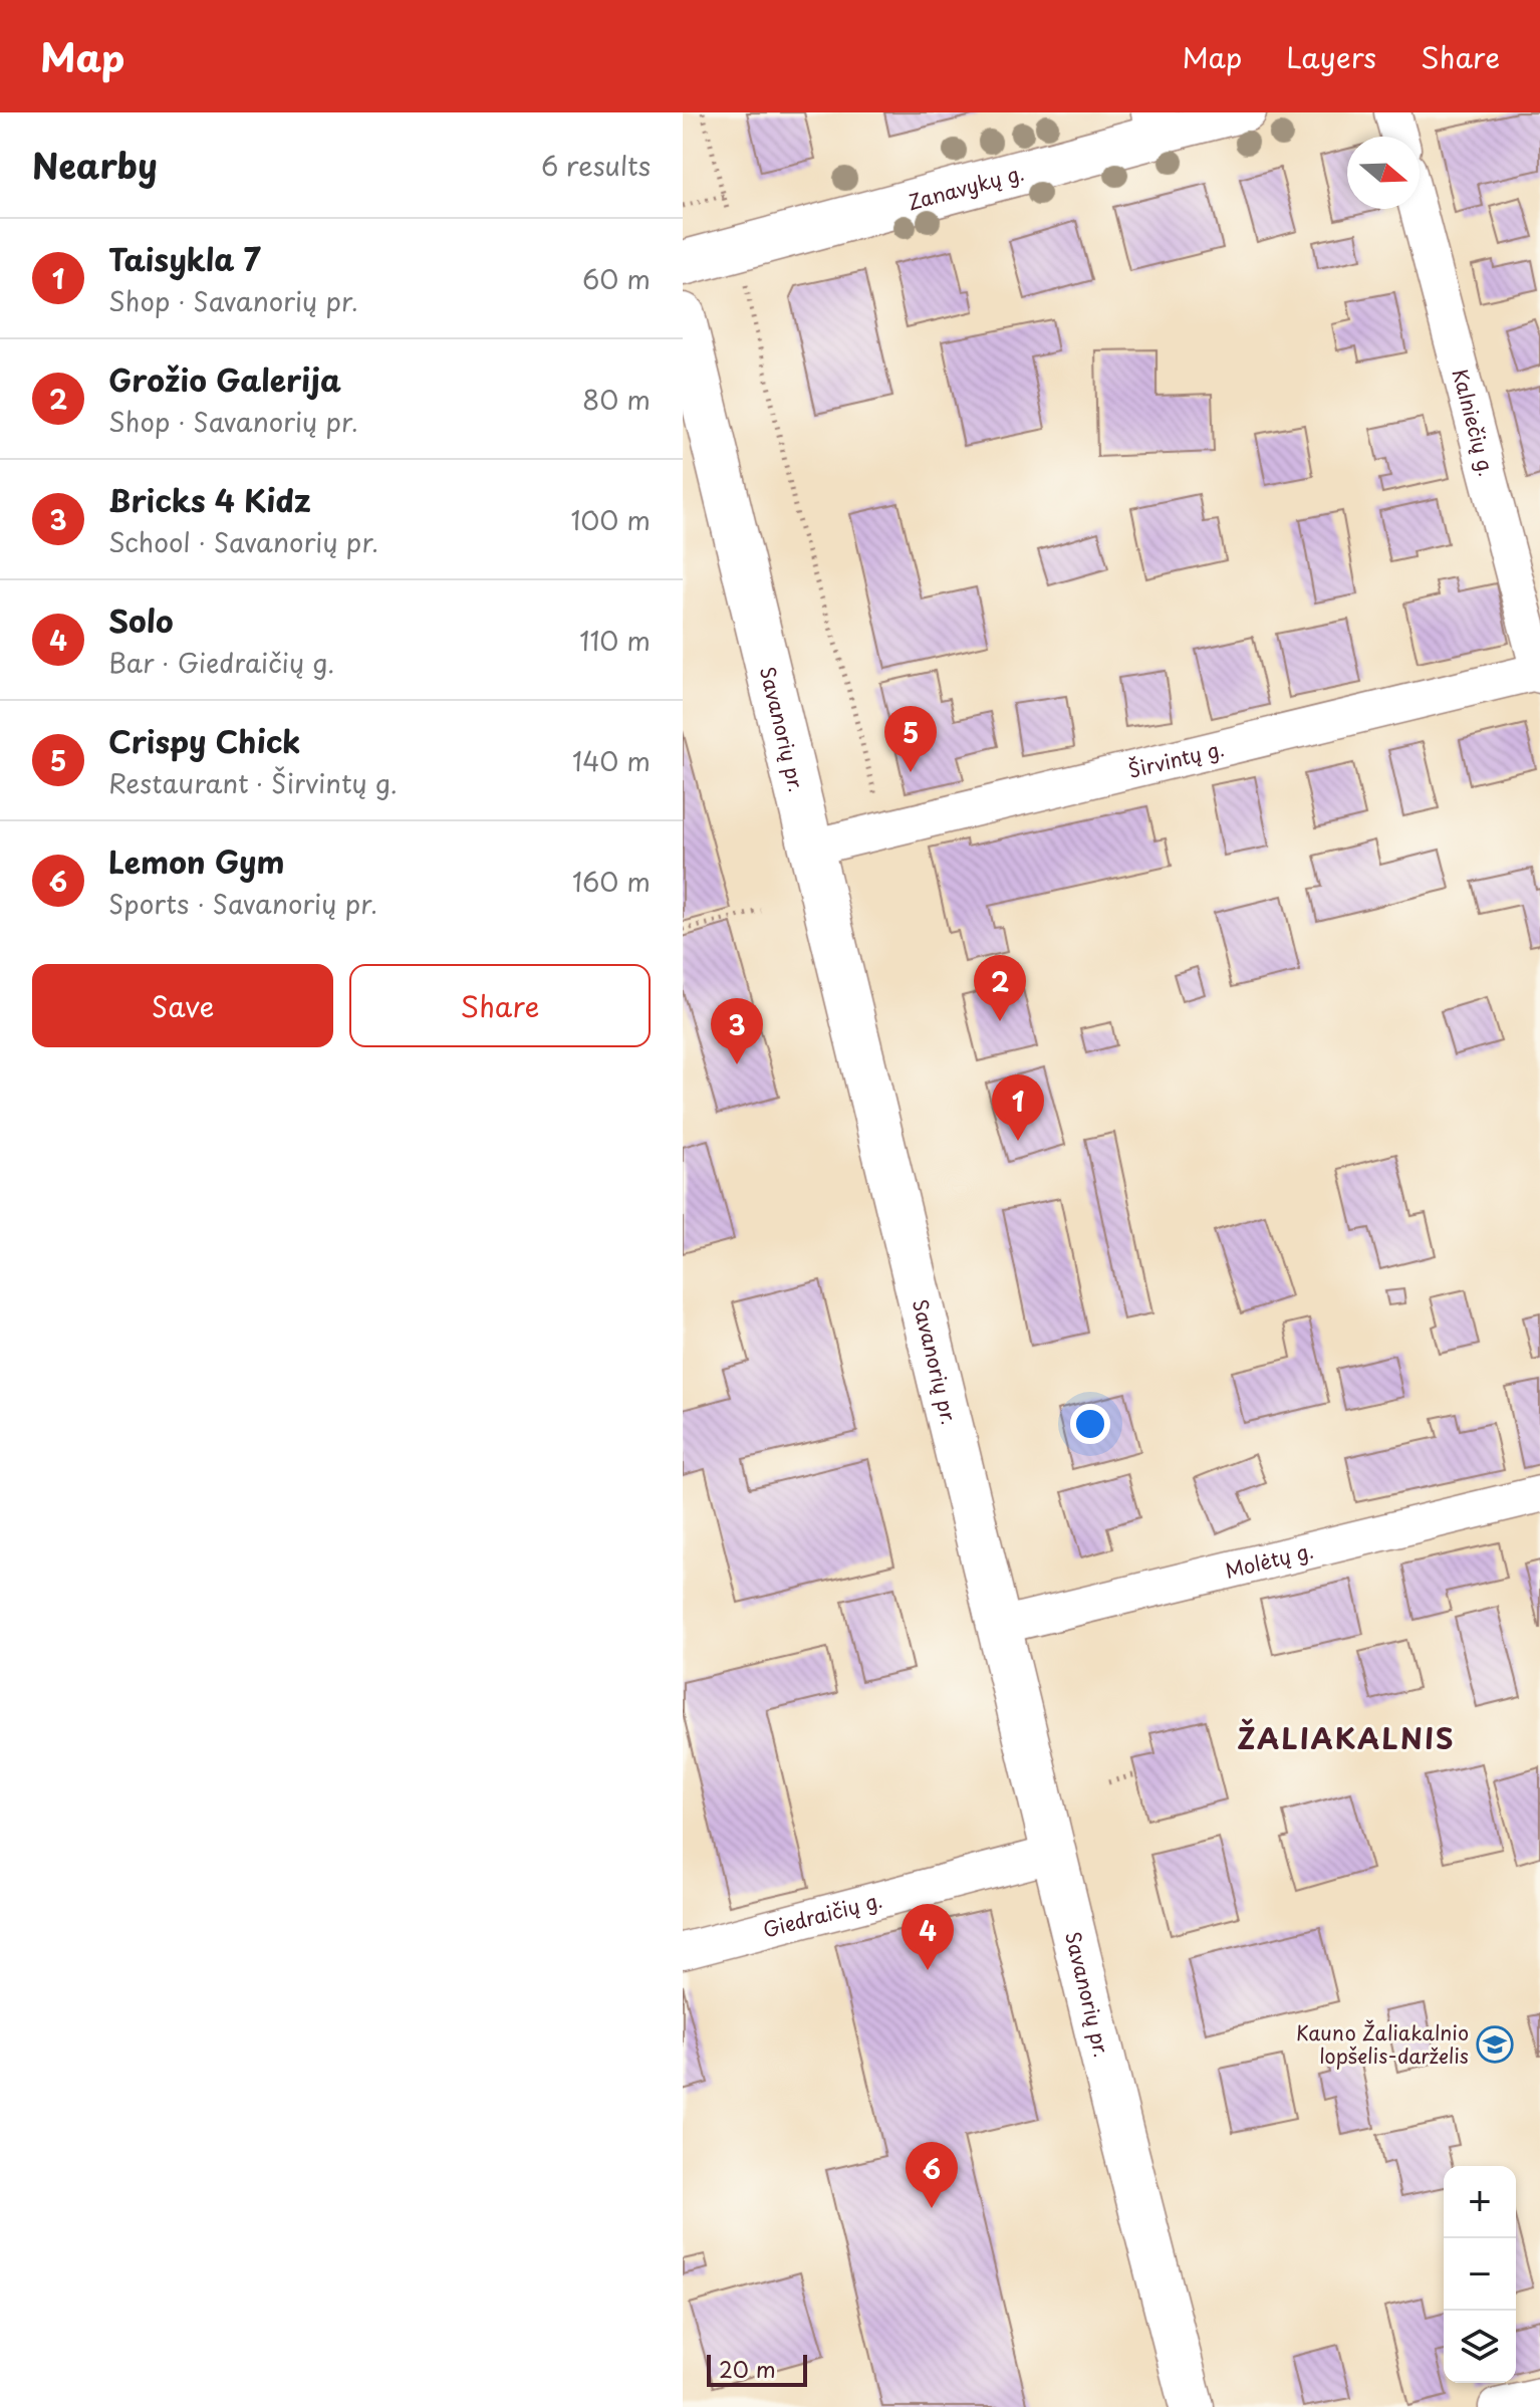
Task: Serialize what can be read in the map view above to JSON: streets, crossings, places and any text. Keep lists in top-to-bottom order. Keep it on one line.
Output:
{"streets":{"main road":["Zanavykų g.","Savanorių pr."],"street":["Kalniečių g.","Širvintų g.","Molėtų g.","Giedraičių g."]},"crossings":[["Kalniečių g.","Širvintų g."],["Savanorių pr.","Širvintų g."],["Savanorių pr.","Molėtų g."],["Savanorių pr.","Giedraičių g."]],"districts":["ŽALIAKALNIS"],"places":{"school or university":["Kauno Žaliakalnio lopšelis-darželis"]},"scale_bar":"20 m","north":"right","page":{"header":"Map","nav":["Map","Layers","Share"],"heading":["Nearby","6 results"],"list":[{"mark":"1","name":"Taisykla 7","note":"Shop · Savanorių pr.","value":"60 m"},{"mark":"2","name":"Grožio Galerija","note":"Shop · Savanorių pr.","value":"80 m"},{"mark":"3","name":"Bricks 4 Kidz","note":"School · Savanorių pr.","value":"100 m"},{"mark":"4","name":"Solo","note":"Bar · Giedraičių g.","value":"110 m"},{"mark":"5","name":"Crispy Chick","note":"Restaurant · Širvintų g.","value":"140 m"},{"mark":"6","name":"Lemon Gym","note":"Sports · Savanorių pr.","value":"160 m"}],"pins":["5","2","3","1","4","6"],"buttons":["Save","Share"],"map_buttons":["+","−"],"scale":"20 m"}}
